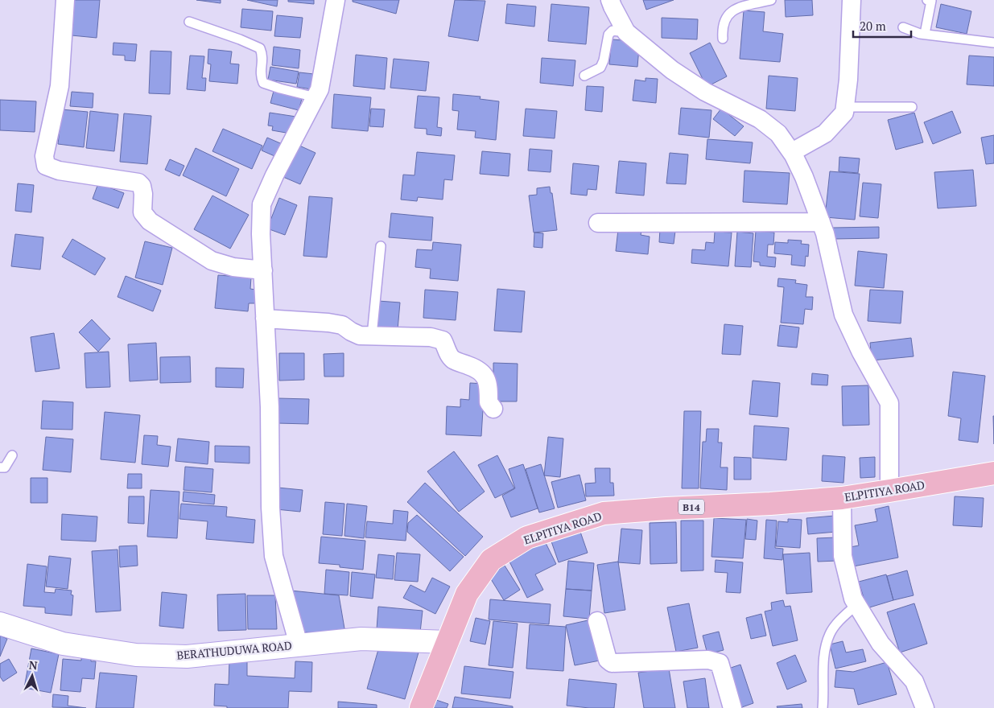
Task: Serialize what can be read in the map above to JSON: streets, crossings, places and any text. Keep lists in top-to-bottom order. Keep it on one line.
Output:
{"streets":{"main road":["ELPITIYA ROAD","B14"],"street":["BERATHUDUWA ROAD"]},"crossings":[["ELPITIYA ROAD","BERATHUDUWA ROAD"]],"scale_bar":"20 m","north":"top"}
